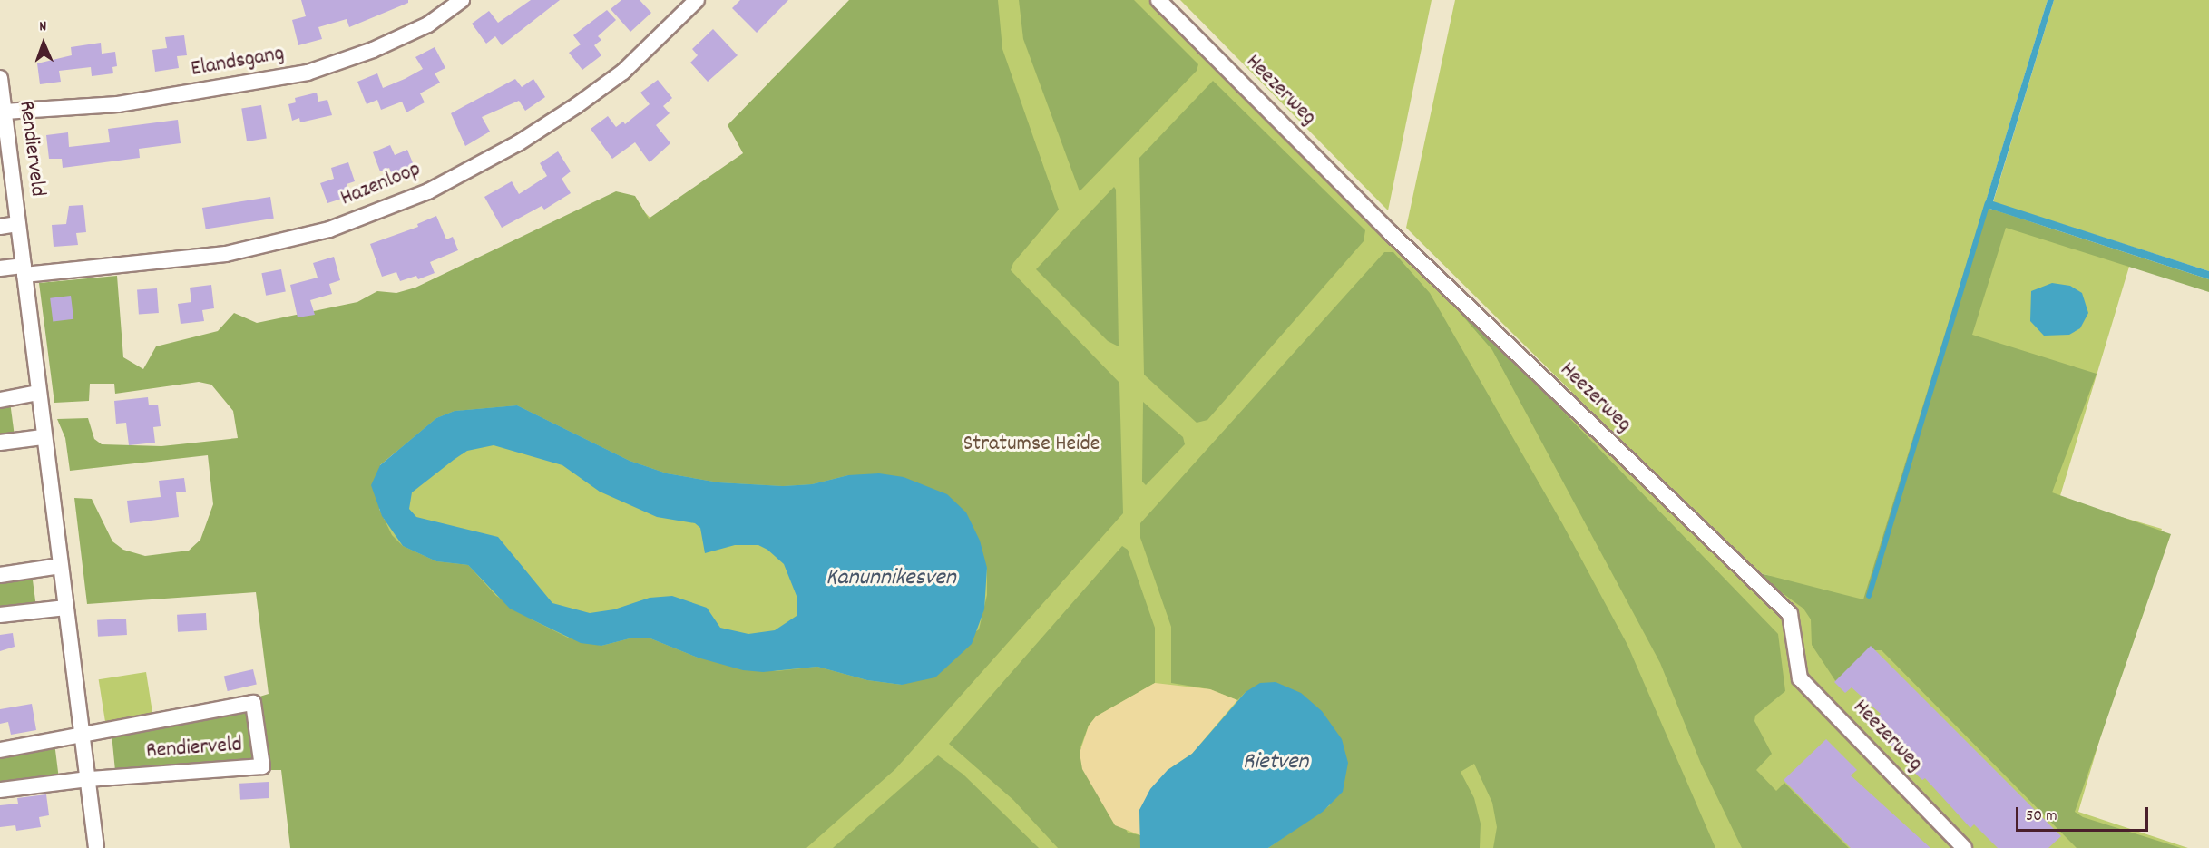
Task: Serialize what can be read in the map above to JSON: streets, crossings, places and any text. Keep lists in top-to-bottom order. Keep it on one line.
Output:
{"streets":{"street":["Elandsgang","Heezerweg","Rendierveld","Hazenloop"]},"crossings":[["Elandsgang","Rendierveld"],["Rendierveld","Hazenloop"]],"water":["Kanunnikesven","Rietven"],"parks":["Stratumse Heide"],"scale_bar":"50 m","north":"top"}
